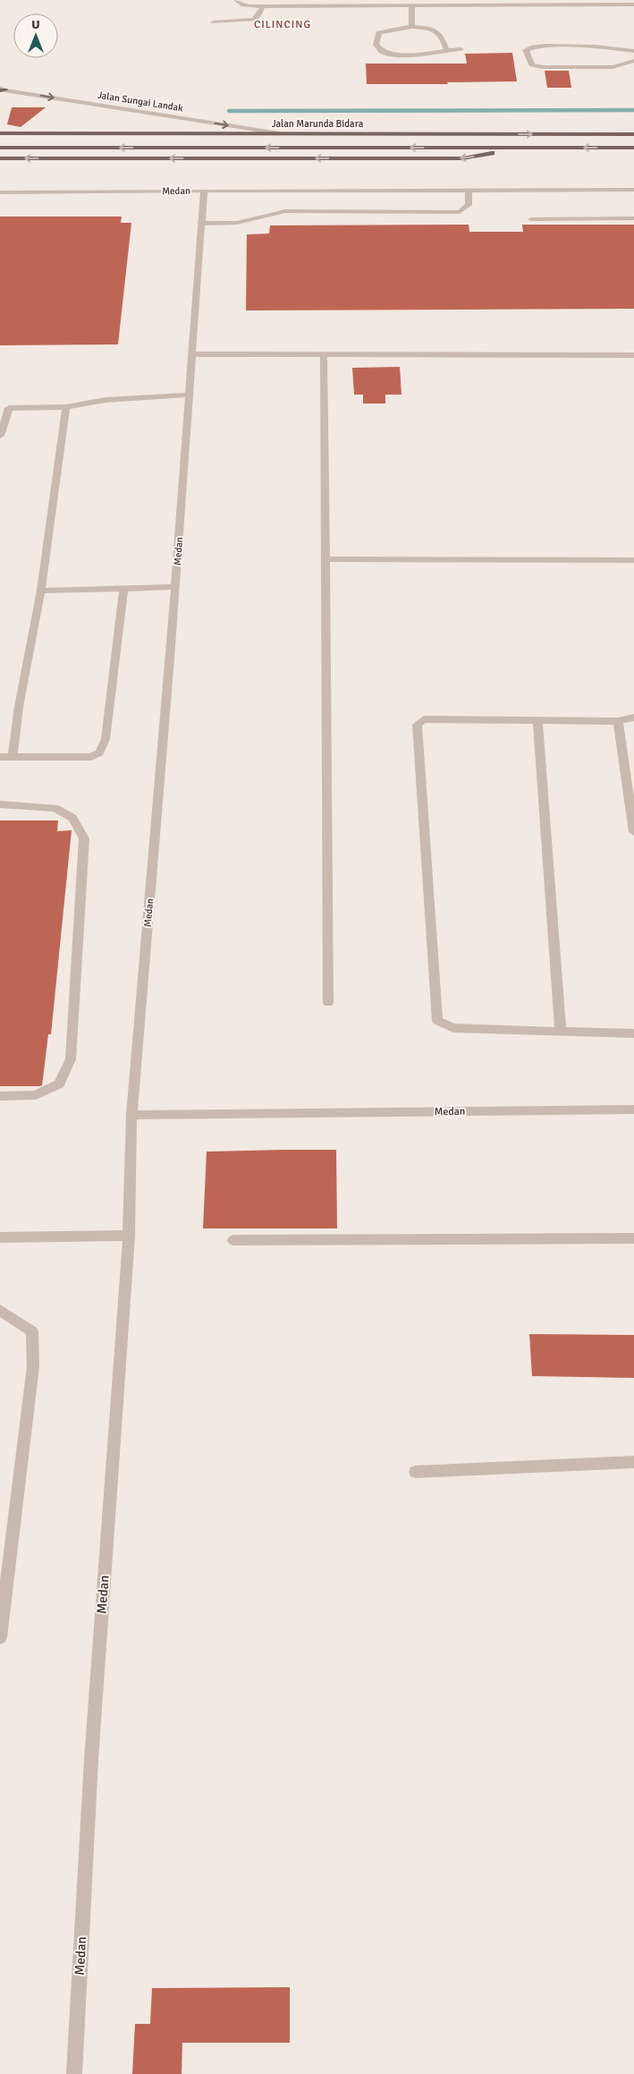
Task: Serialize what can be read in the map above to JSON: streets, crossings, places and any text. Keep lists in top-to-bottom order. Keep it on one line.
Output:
{"streets":{"main road":["Jalan Marunda Bidara"],"street":["Jalan Sungai Landak","Medan"]},"crossings":[["Jalan Sungai Landak","Jalan Marunda Bidara"]],"districts":["CILINCING"],"north":"top"}
